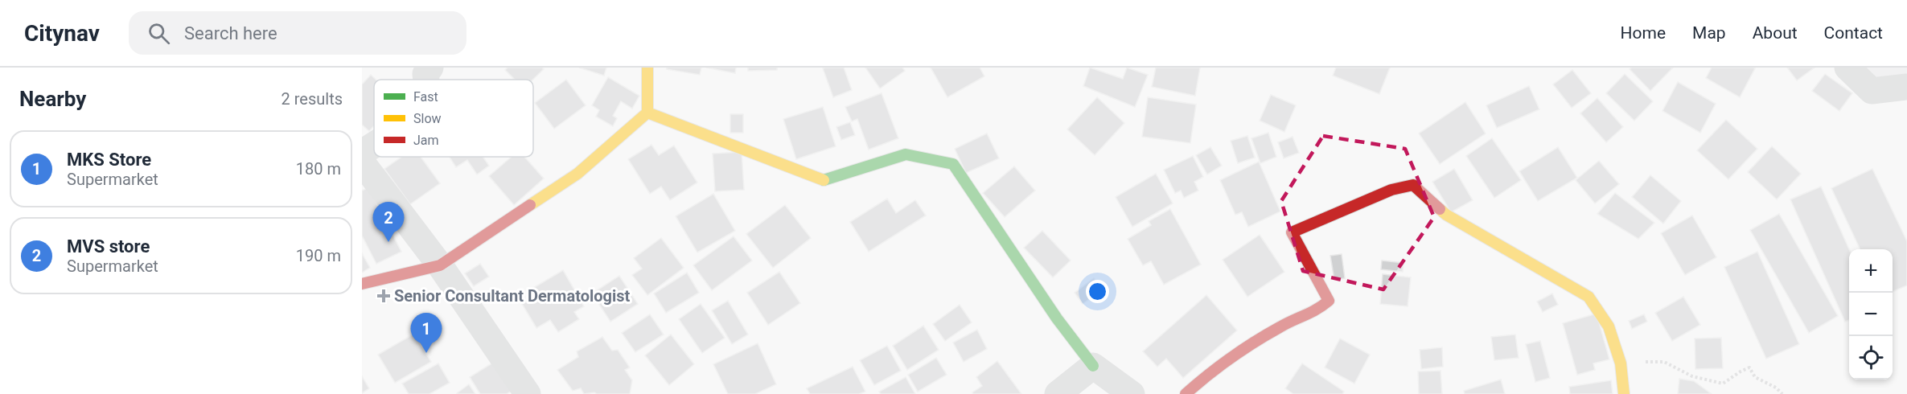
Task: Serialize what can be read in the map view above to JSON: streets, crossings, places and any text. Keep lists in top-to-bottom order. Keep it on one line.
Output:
{"places":{"health":["Senior Consultant Dermatologist"]},"legend":["Fast","Slow","Jam"],"page":{"header":"Citynav","search":"Search here","nav":["Home","Map","About","Contact"],"heading":["Nearby","2 results"],"list":[{"mark":"1","name":"MKS Store","note":"Supermarket","value":"180 m"},{"mark":"2","name":"MVS store","note":"Supermarket","value":"190 m"}],"pins":["2","1"],"map_buttons":["+","−"]}}
